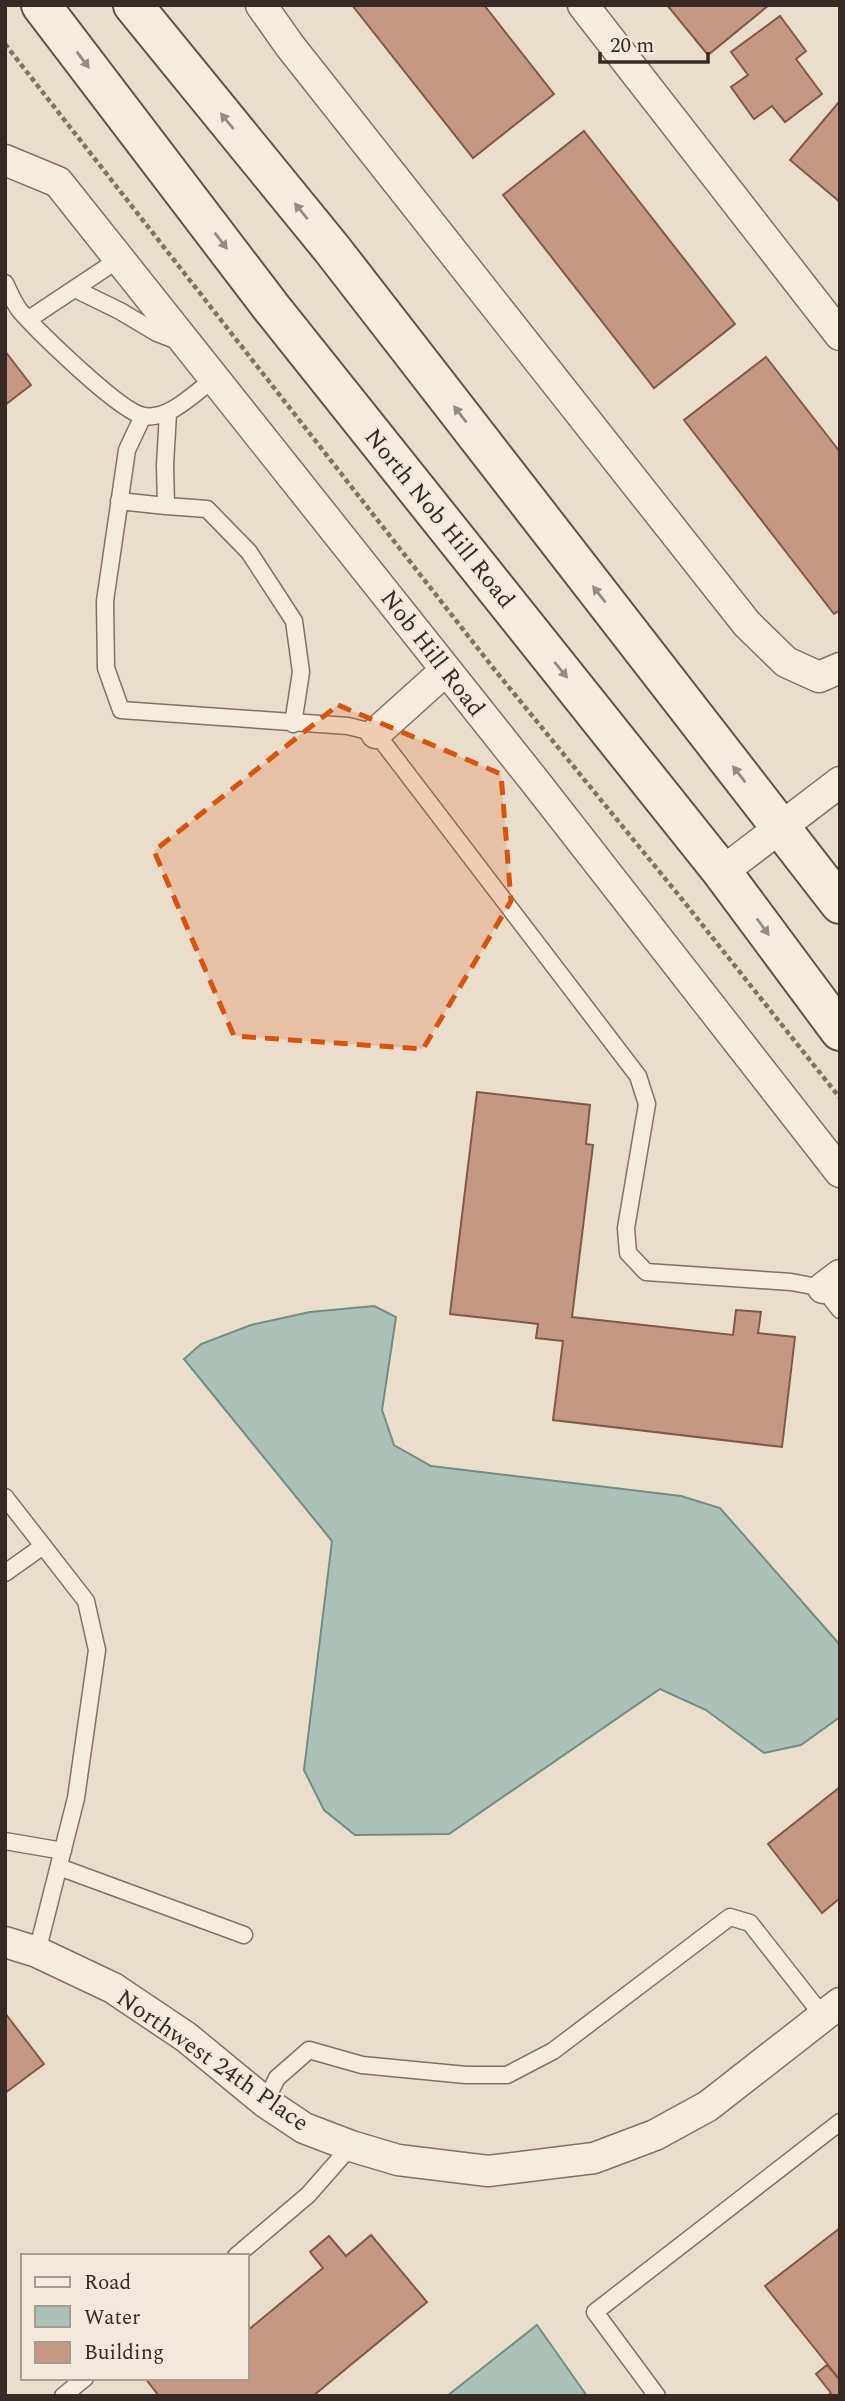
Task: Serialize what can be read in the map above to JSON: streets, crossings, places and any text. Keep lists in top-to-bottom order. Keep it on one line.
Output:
{"streets":{"main road":["North Nob Hill Road"],"street":["Nob Hill Road","Northwest 24th Place"]},"legend":["Road","Water","Building"],"scale_bar":"20 m"}
